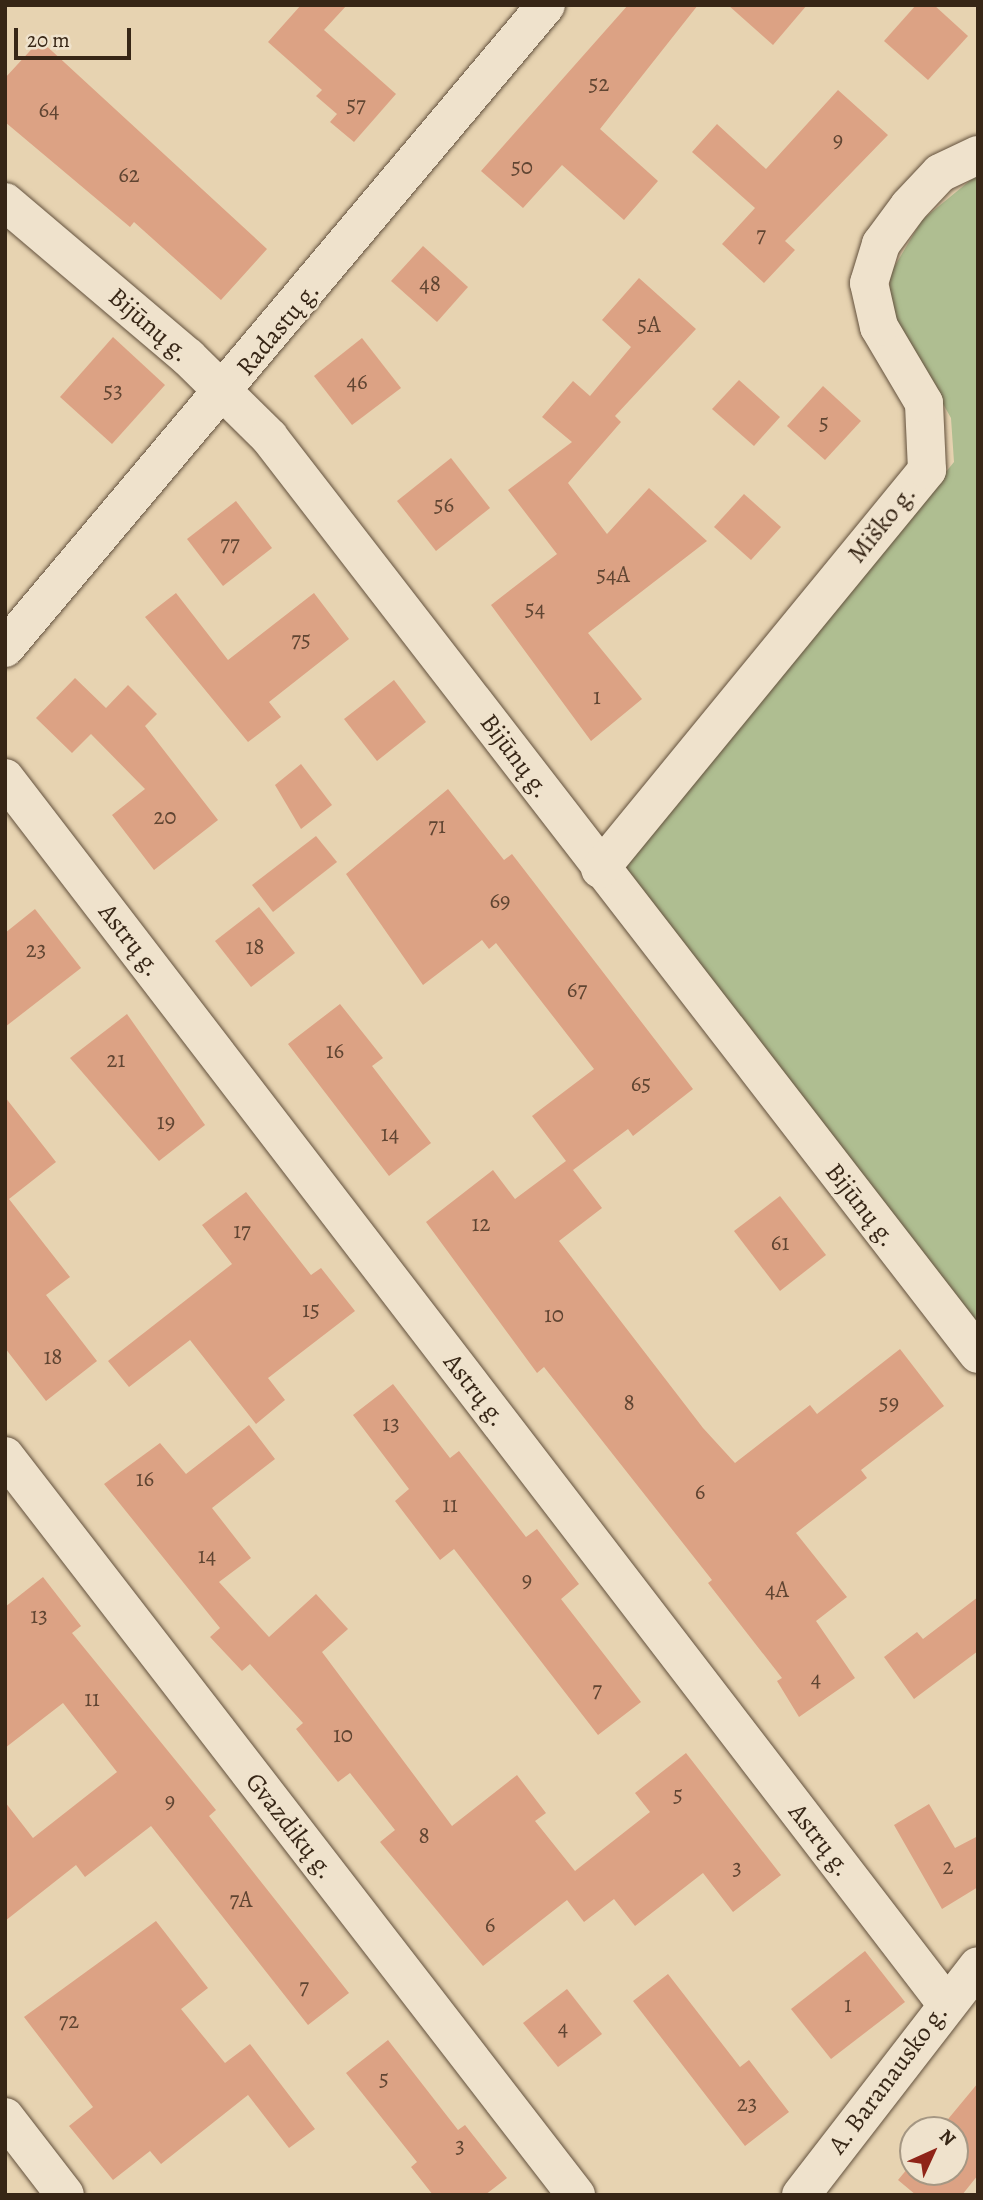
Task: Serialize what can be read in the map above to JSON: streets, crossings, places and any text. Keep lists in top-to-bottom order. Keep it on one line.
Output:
{"streets":{"street":["Bijūnų g.","Radastų g.","Miško g.","Astrų g.","Gvazdikų g.","A. Baranausko g."]},"crossings":[["Bijūnų g.","Radastų g."],["Bijūnų g.","Miško g."],["Astrų g.","A. Baranausko g."]],"house_numbers":["52","57","64","9","50","62","7","48","5A","46","53","5","56","77","54A","54","75","1","20","71","69","18","23","67","16","21","65","19","14","12","17","61","15","10","18","8","59","13","16","6","11","14","9","4A","13","4","7","11","10","5","9","8","2","3","7A","6","7","1","72","4","5","23","3"],"scale_bar":"20 m","north":"top right"}
